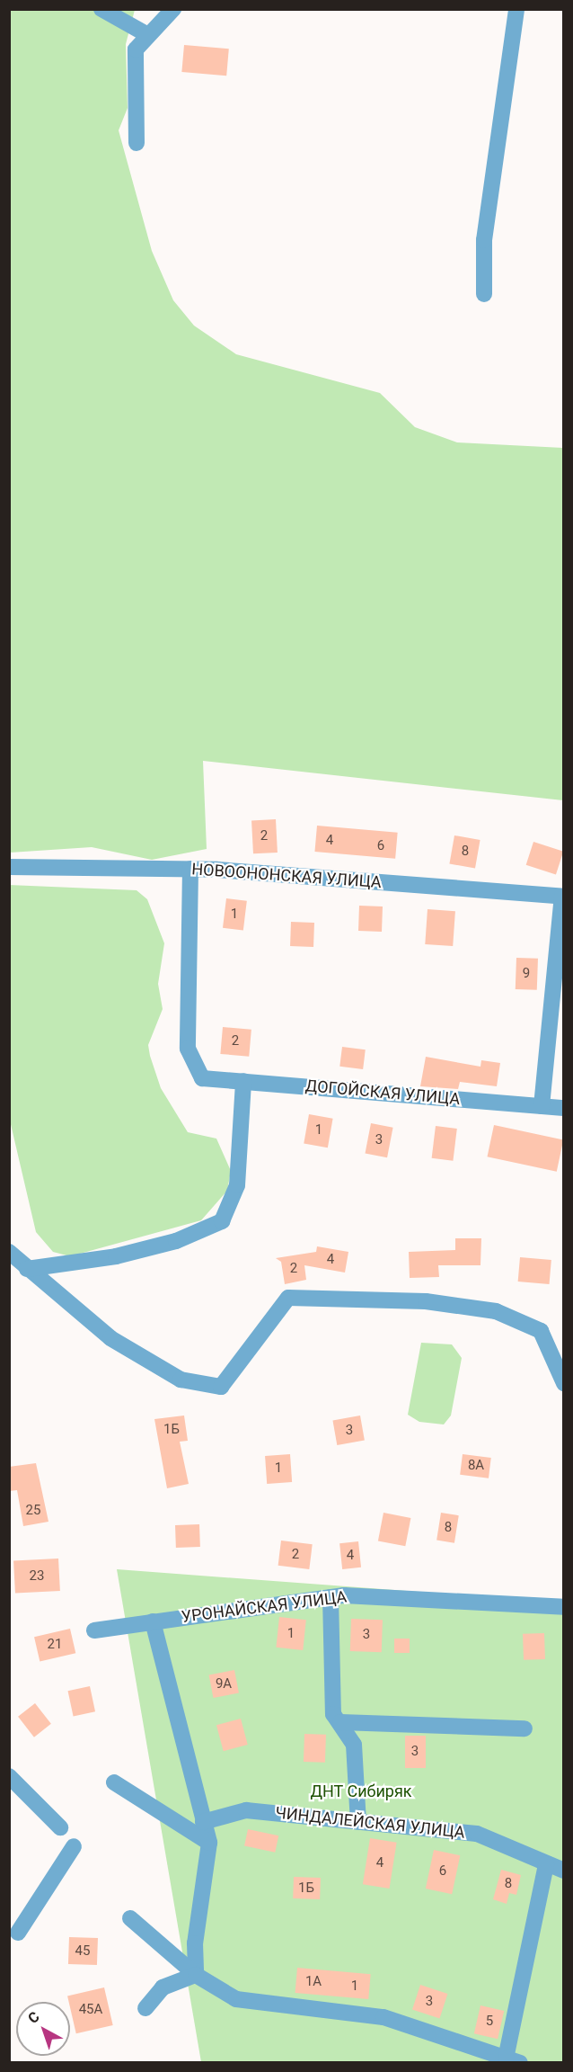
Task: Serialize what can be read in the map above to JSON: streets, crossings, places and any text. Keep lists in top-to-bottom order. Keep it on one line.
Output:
{"streets":{"street":["НОВООНОНСКАЯ УЛИЦА","ДОГОЙСКАЯ УЛИЦА","УРОНАЙСКАЯ УЛИЦА","ЧИНДАЛЕЙСКАЯ УЛИЦА"]},"crossings":[["НОВООНОНСКАЯ УЛИЦА","ДОГОЙСКАЯ УЛИЦА"]],"parks":["ДНТ Сибиряк"],"house_numbers":["2","4","6","8","1","9","2","1","3","4","2","1Б","3","8А","1","25","8","2","4","23","1","3","21","9А","3","4","6","8","1Б","45","1А","1","3","45А","5"],"north":"top left"}
